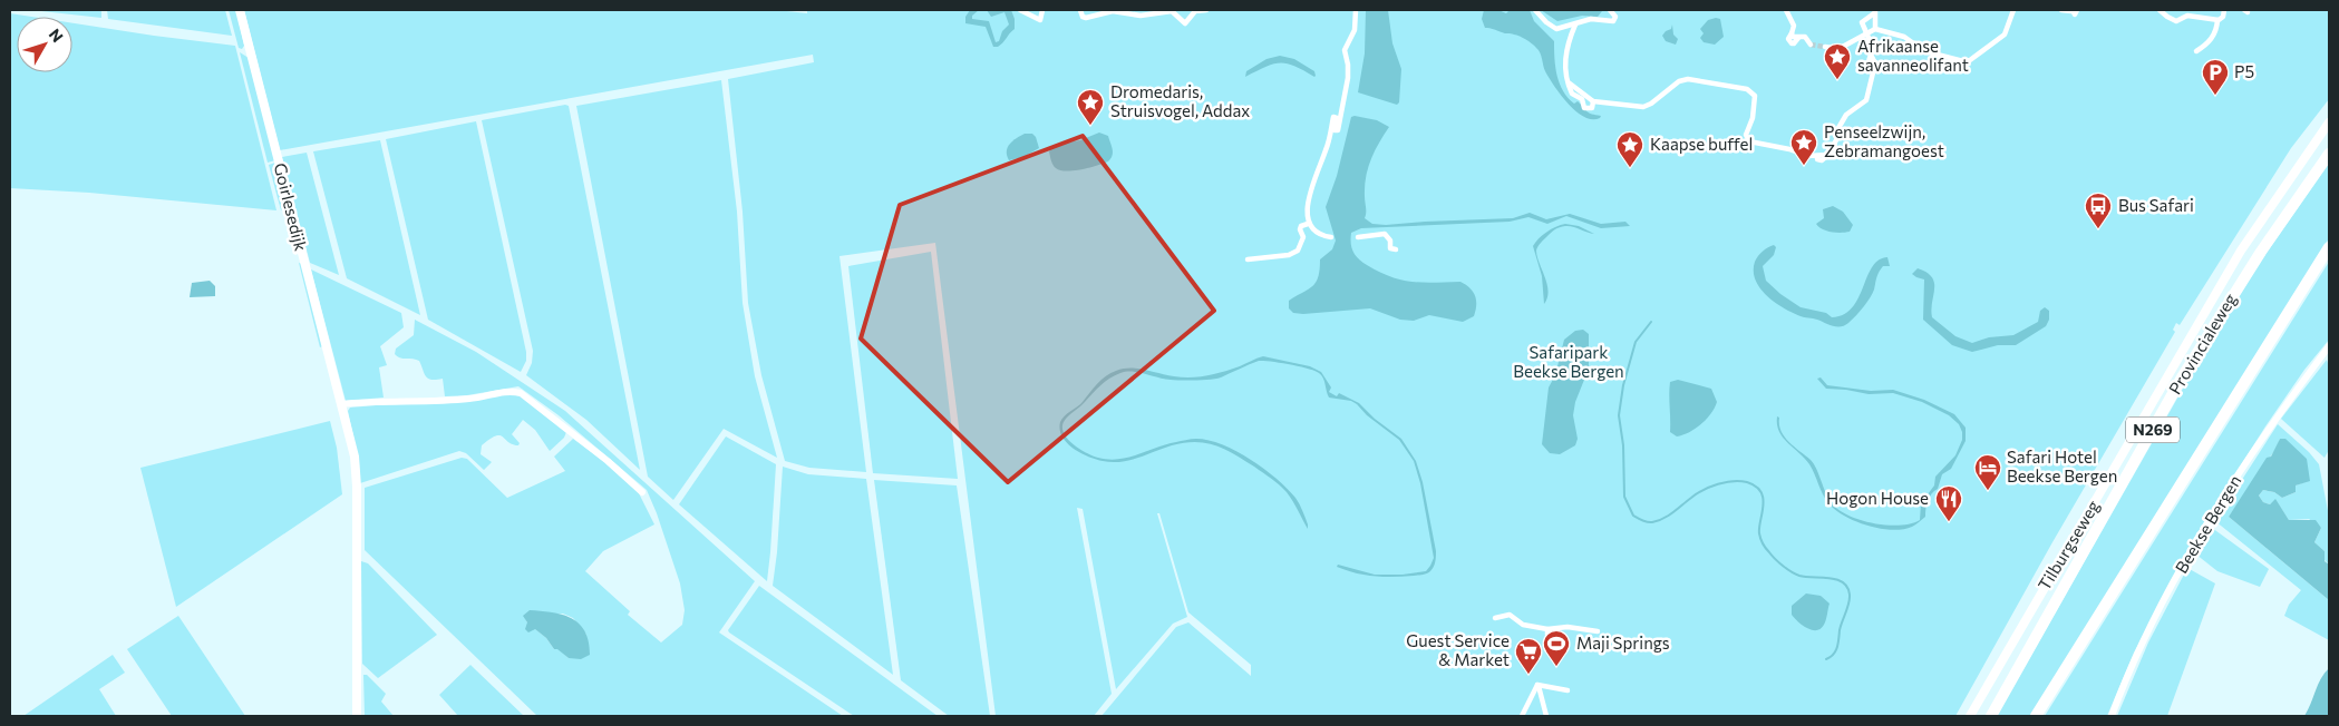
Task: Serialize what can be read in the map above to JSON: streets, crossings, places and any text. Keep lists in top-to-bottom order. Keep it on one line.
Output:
{"streets":{"highway":["Provincialeweg","N269"],"street":["Goirlesedijk","Beekse Bergen","Tilburgseweg"]},"parks":["Safaripark Beekse Bergen"],"places":{"place":["Afrikaanse savanneolifant","Dromedaris, Struisvogel, Addax","Penseelzwijn, Zebramangoest","Kaapse buffel"],"parking":["P5"],"bus stop":["Bus Safari"],"hotel":["Safari Hotel Beekse Bergen"],"restaurant":["Hogon House"],"sports":["Maji Springs"],"supermarket":["Guest Service & Market"]},"north":"top right"}
